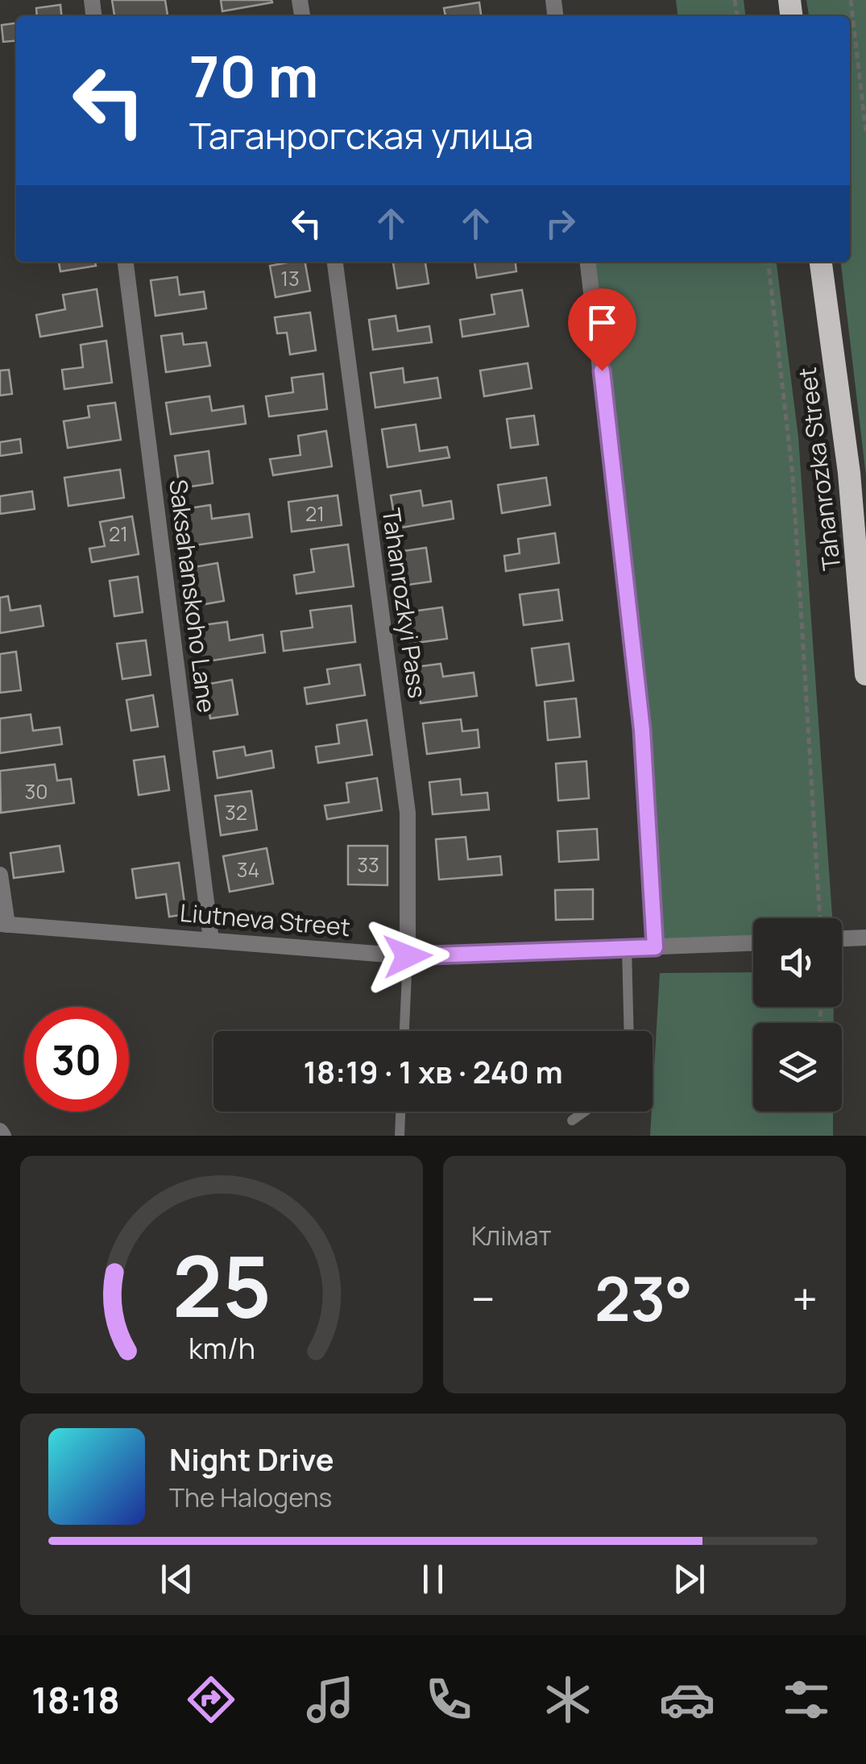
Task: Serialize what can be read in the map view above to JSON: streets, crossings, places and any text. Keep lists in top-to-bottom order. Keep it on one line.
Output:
{"streets":{"highway":["Tahanrozka Street"],"street":["Saksahanskoho Lane","Tahanrozkyi Pass","Liutneva Street"]},"crossings":[["Saksahanskoho Lane","Liutneva Street"],["Tahanrozkyi Pass","Liutneva Street"]],"house_numbers":["13","21","21","30","32","33","34"],"page":{"turn":["70 m","Таганрогская улица"],"limit":"30","trip":"18:19 · 1 хв · 240 m","tile":"Клімат","heat":["−","23°","+"],"song":["Night Drive","The Halogens"],"tabs":"18:18","gauge":["25","km/h"]}}
